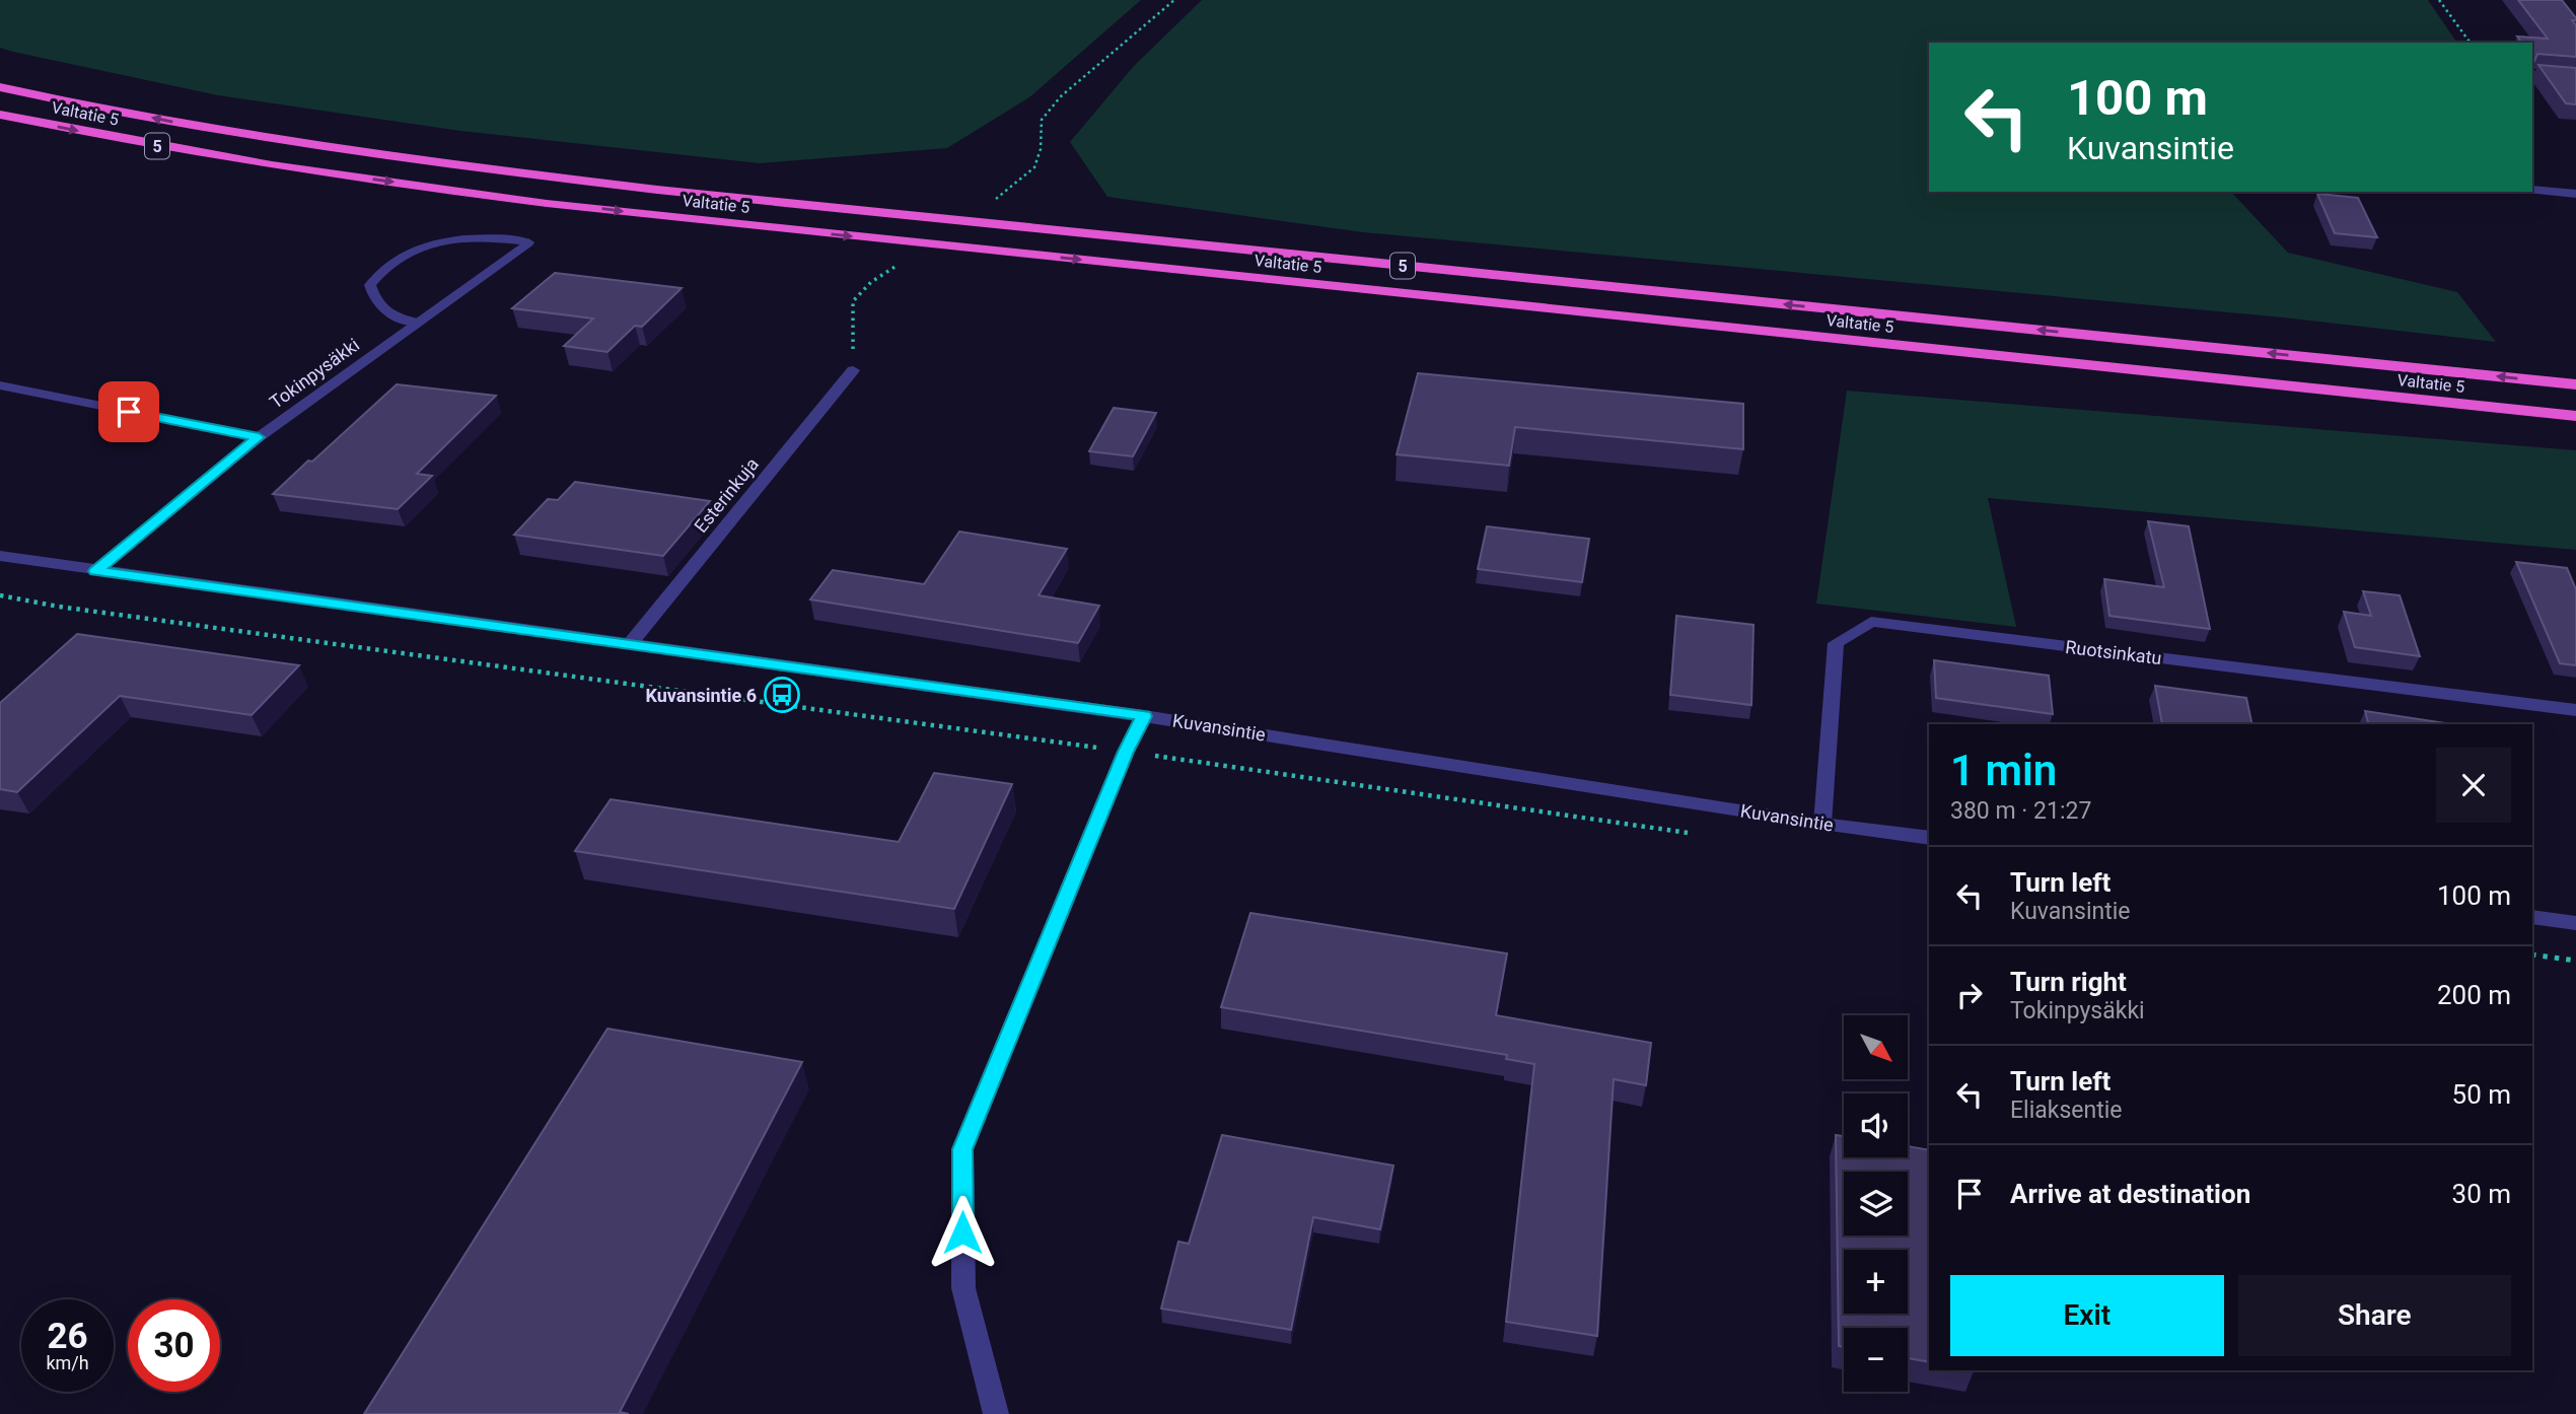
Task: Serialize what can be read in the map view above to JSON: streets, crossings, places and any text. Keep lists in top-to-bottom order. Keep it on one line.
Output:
{"streets":{"highway":["Valtatie 5","5"],"street":["Tokinpysäkki","Esterinkuja","Ruotsinkatu","Kuvansintie"]},"crossings":[["Tokinpysäkki","Kuvansintie"],["Esterinkuja","Kuvansintie"],["Ruotsinkatu","Kuvansintie"]],"places":{"bus stop":["Kuvansintie 6"]},"north":"bottom right","page":{"turn":["100 m","Kuvansintie"],"heading":["1 min","380 m · 21:27"],"list":[{"name":"Turn left","note":"Kuvansintie","value":"100 m"},{"name":"Turn right","note":"Tokinpysäkki","value":"200 m"},{"name":"Turn left","note":"Eliaksentie","value":"50 m"},{"name":"Arrive at destination","value":"30 m"}],"map_buttons":["+","−"],"buttons":["Exit","Share"],"speed":"26 km/h","limit":"30"}}
